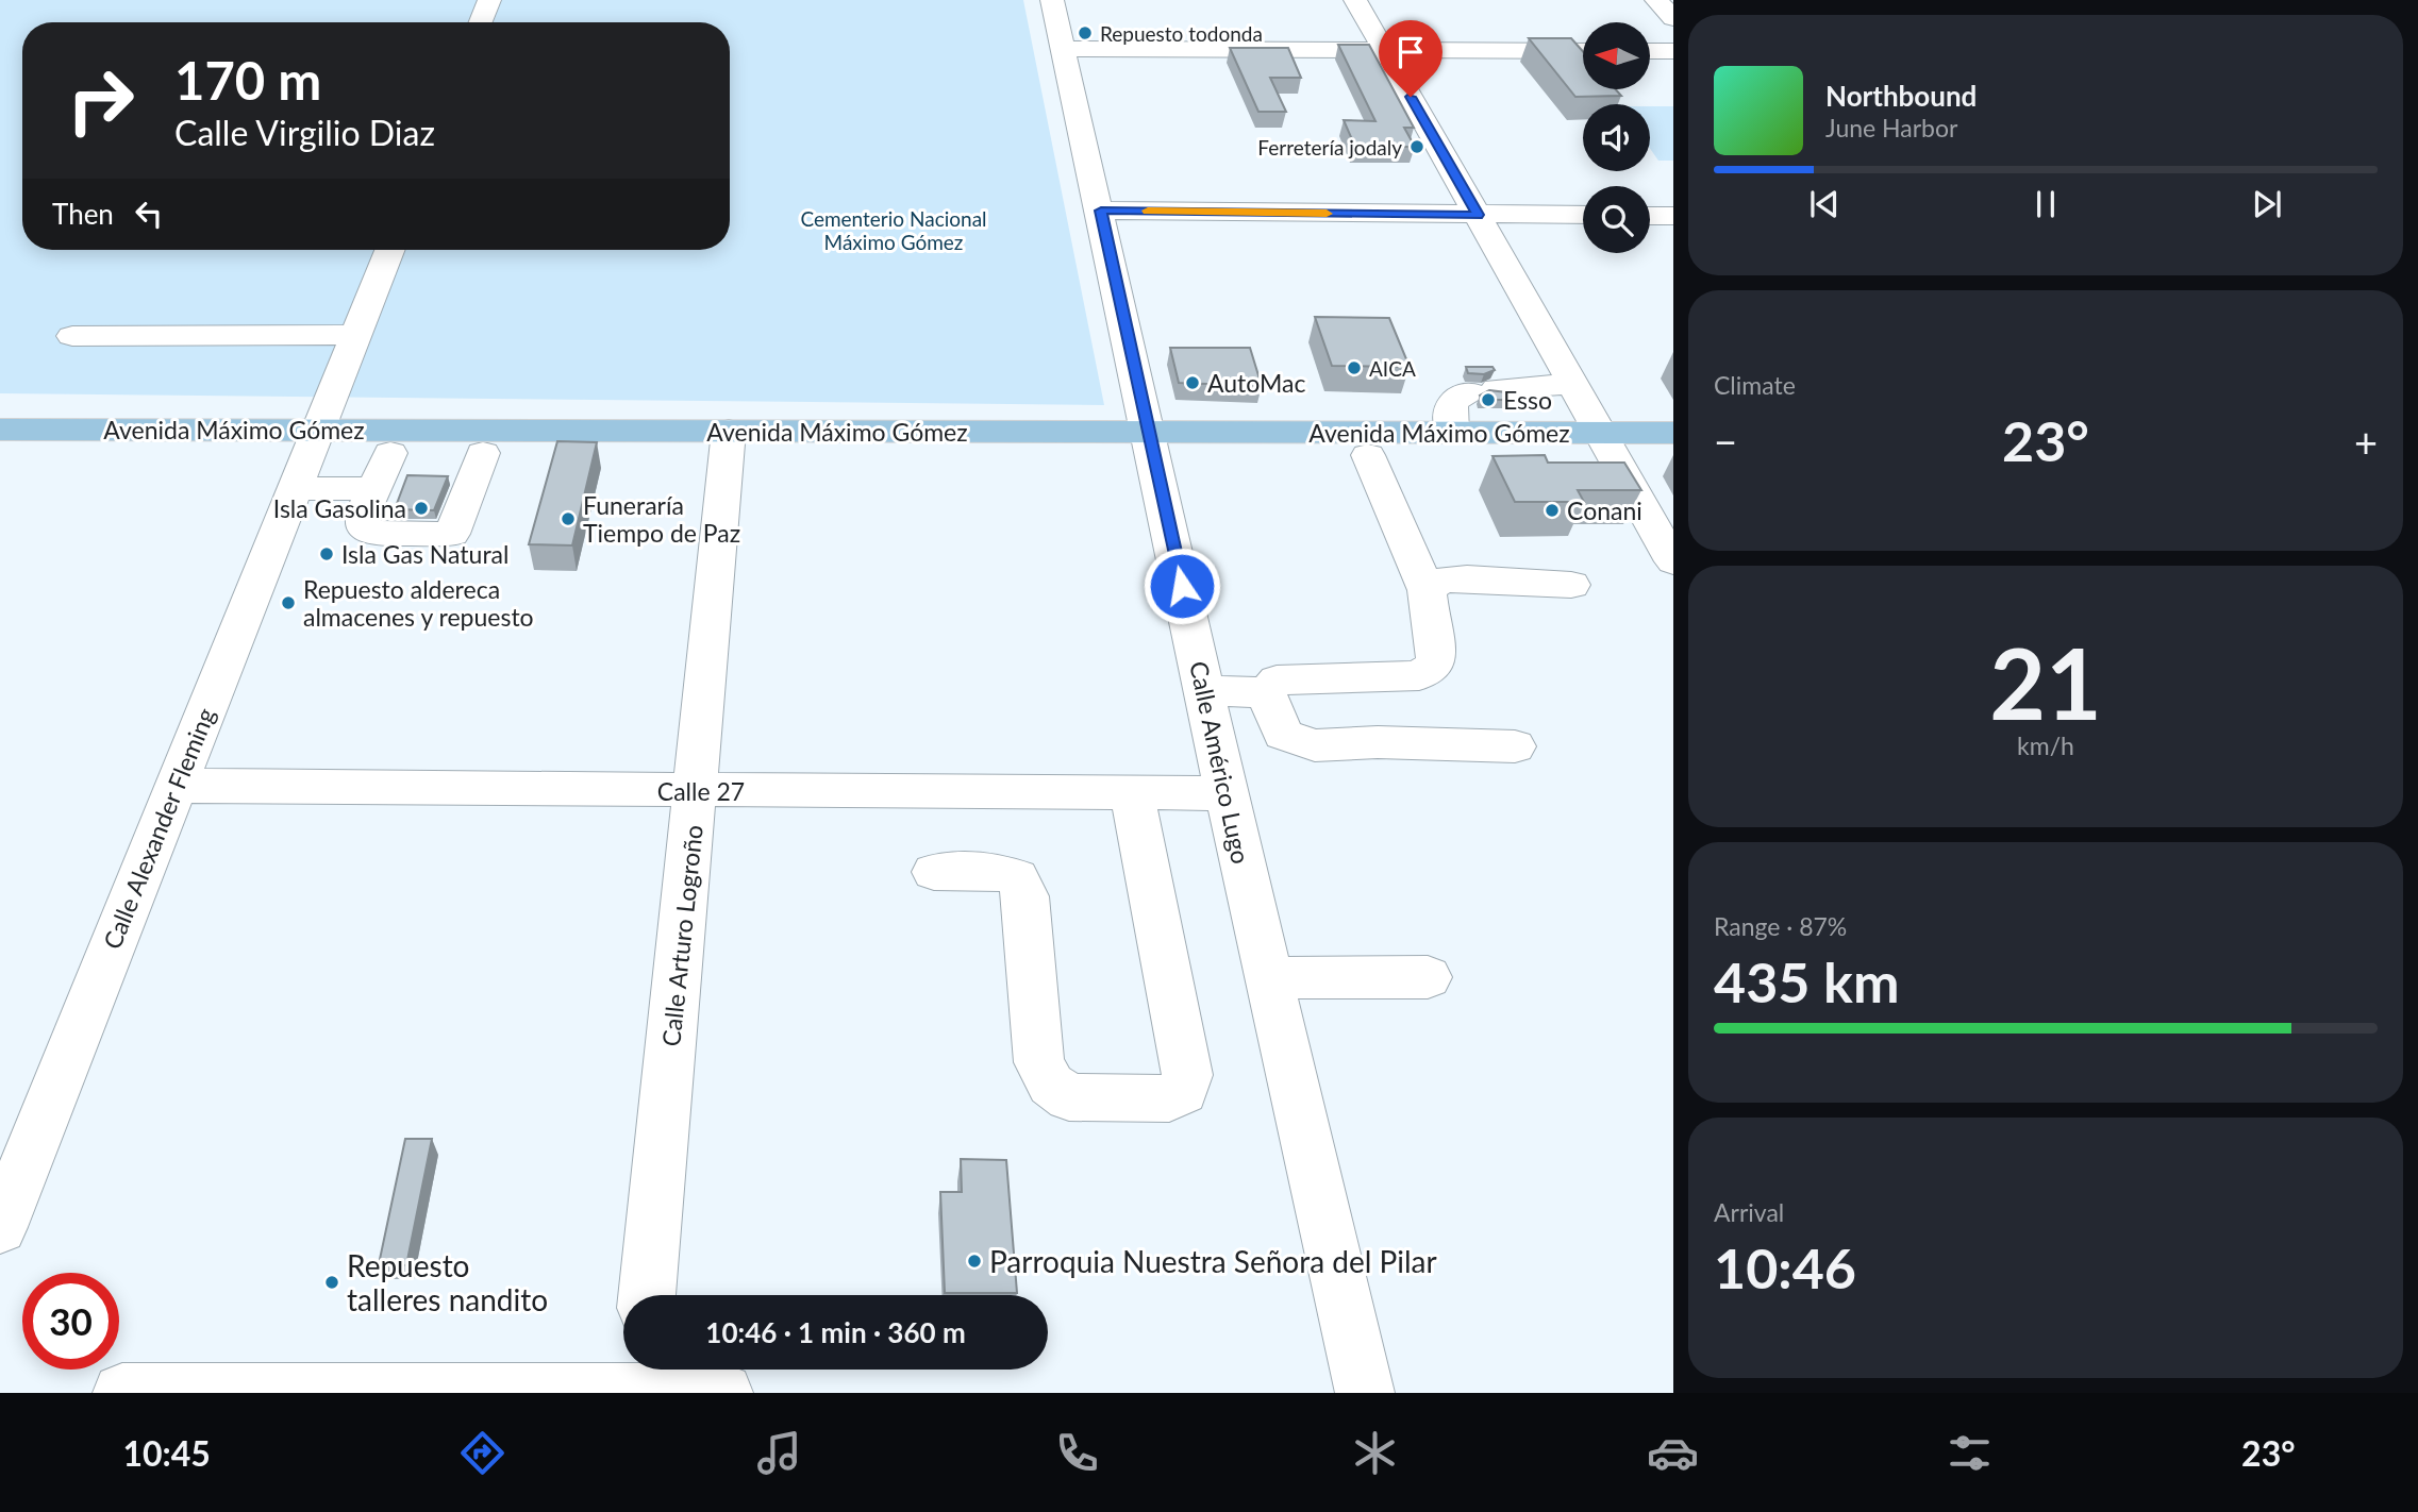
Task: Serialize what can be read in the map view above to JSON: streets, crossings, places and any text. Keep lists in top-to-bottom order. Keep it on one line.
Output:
{"streets":{"main road":["Avenida Máximo Gómez"],"street":["Calle Américo Lugo","Calle 27","Calle Alexander Fleming","Calle Arturo Logroño"]},"crossings":[["Avenida Máximo Gómez","Calle Américo Lugo"],["Avenida Máximo Gómez","Calle Alexander Fleming"],["Avenida Máximo Gómez","Calle Arturo Logroño"],["Calle Américo Lugo","Calle 27"],["Calle 27","Calle Alexander Fleming"],["Calle 27","Calle Arturo Logroño"]],"parks":["Cementerio Nacional Máximo Gómez"],"places":["Repuesto todonda","Ferretería jodaly","AICA","AutoMac","Esso","Isla Gasolina","Conani","Funeraría Tiempo de Paz","Isla Gas Natural","Repuesto aldereca almacenes y repuesto","Parroquia Nuestra Señora del Pilar","Repuesto talleres nandito"],"north":"left","page":{"turn":["170 m","Calle Virgilio Diaz"],"song":["Northbound","June Harbor"],"then":"Then","tile":["Climate",["21","km/h"],["Range · 87%","435 km"],["Arrival","10:46"]],"heat":["−","23°","+"],"limit":"30","trip":"10:46 · 1 min · 360 m","tabs":["10:45","23°"]}}
